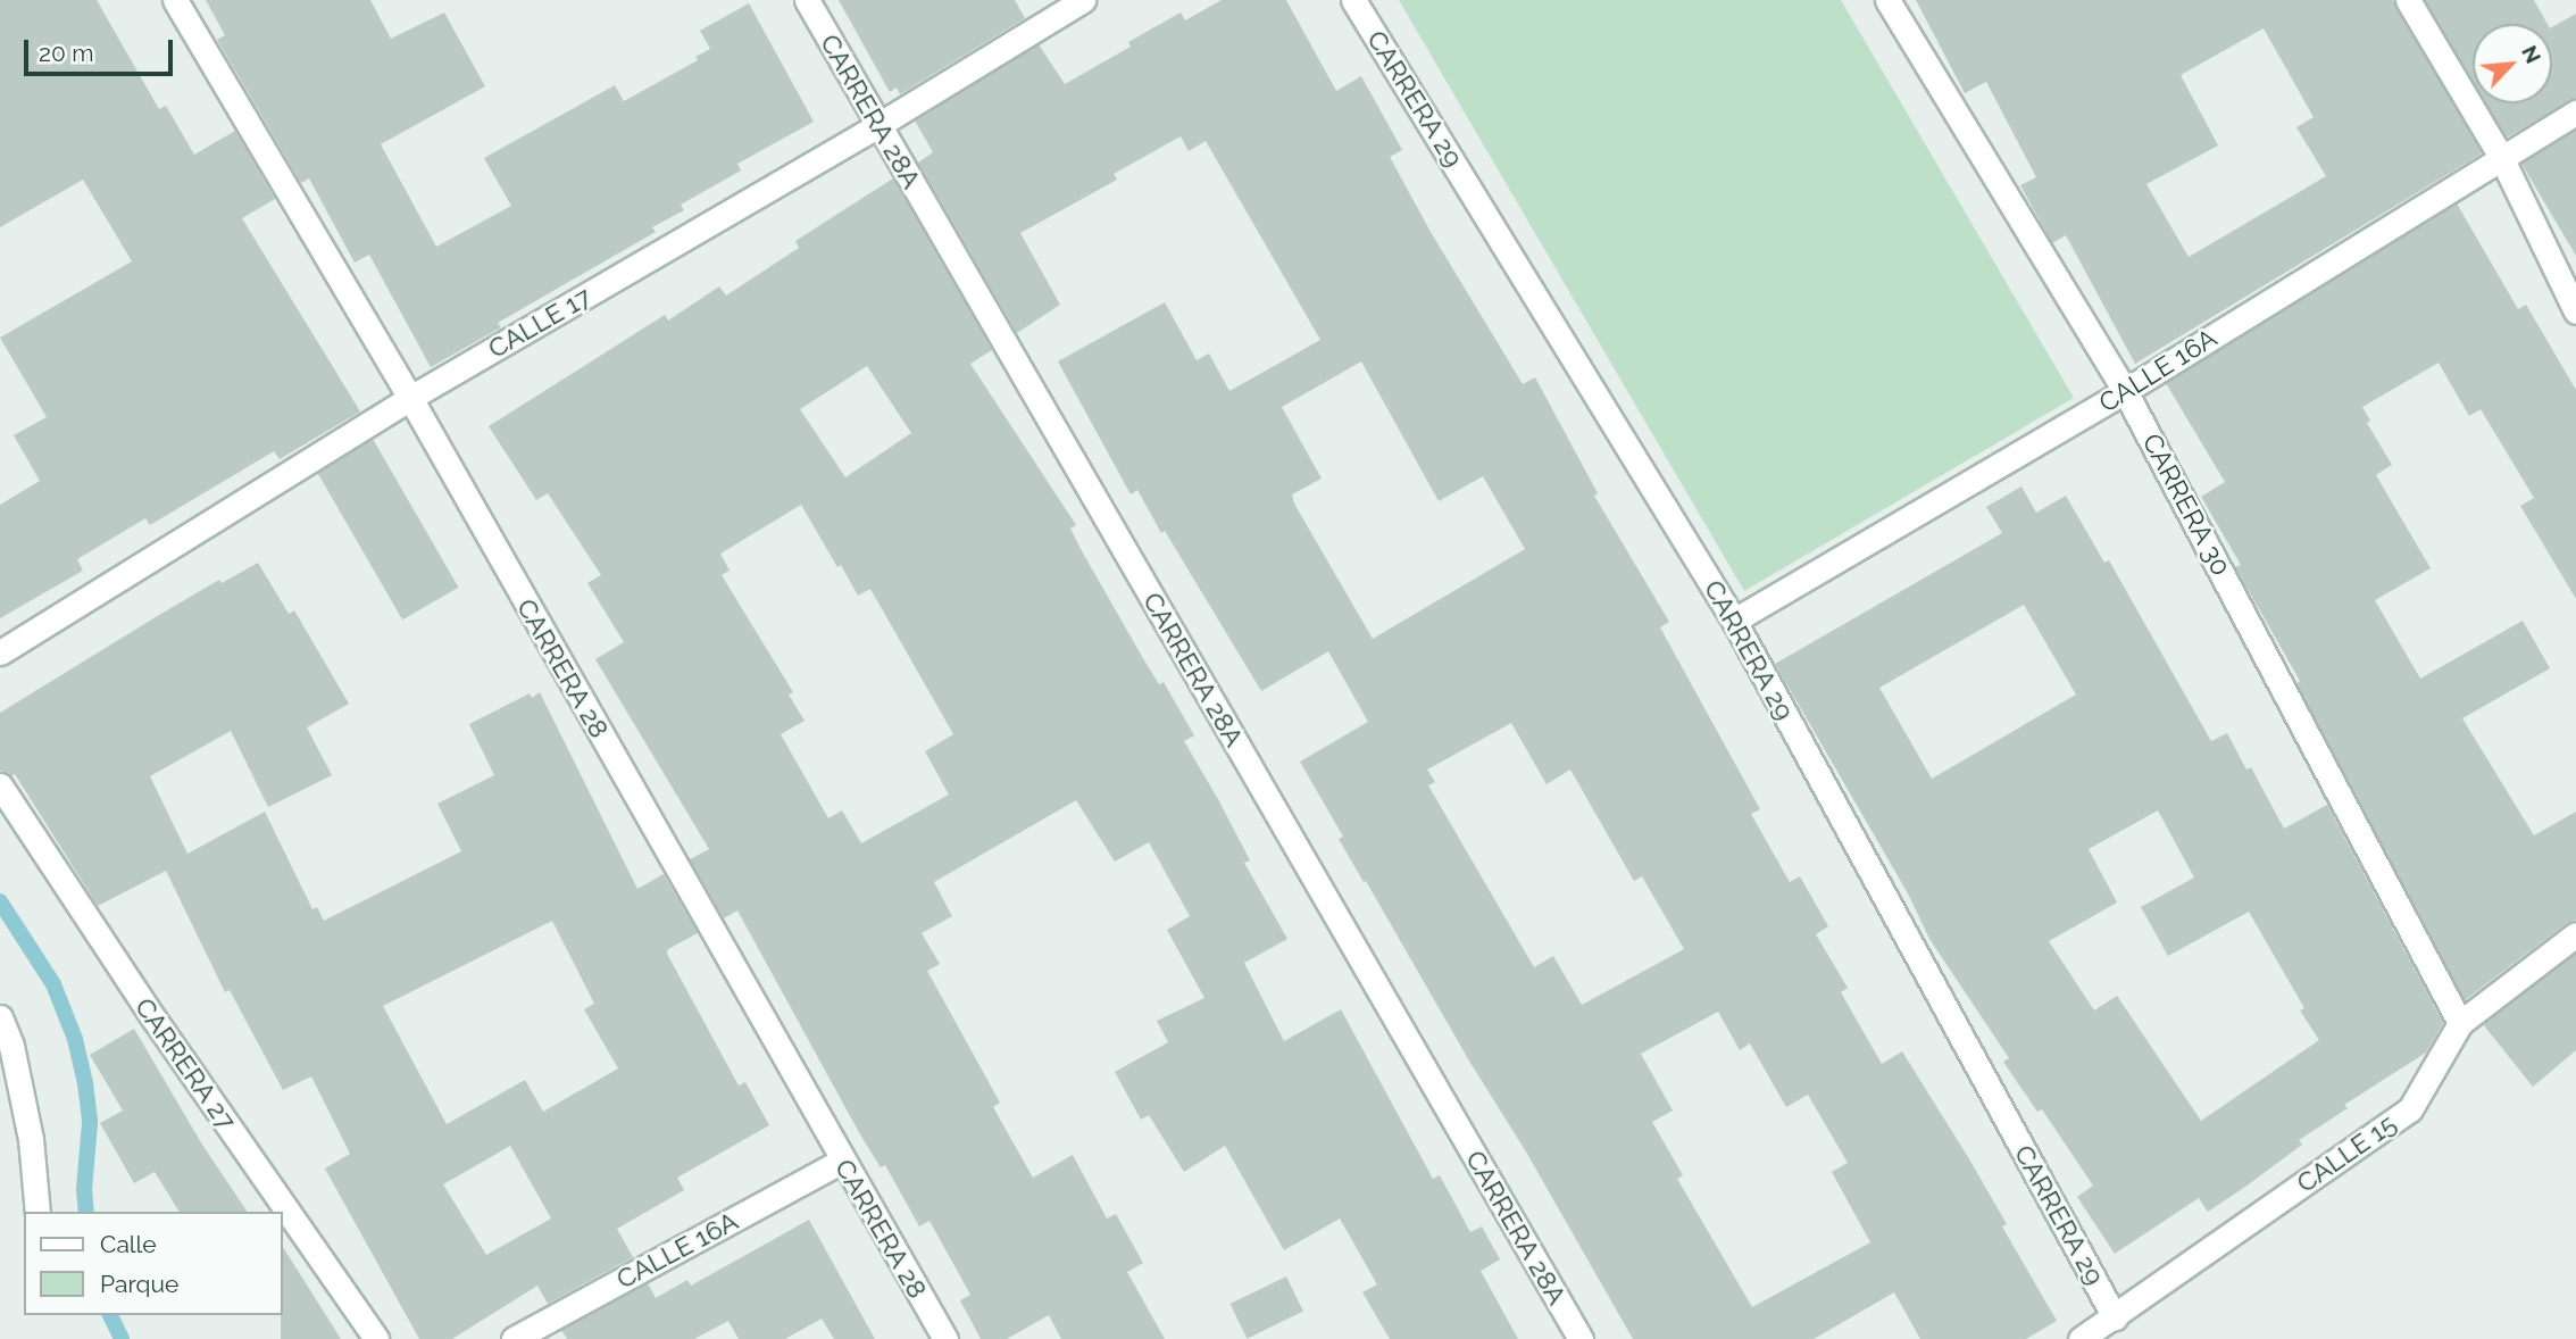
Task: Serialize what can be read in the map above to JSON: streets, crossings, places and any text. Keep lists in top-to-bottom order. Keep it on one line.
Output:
{"streets":{"street":["CARRERA 29","CARRERA 28A","CALLE 17","CALLE 16A","CARRERA 30","CARRERA 28","CARRERA 27","CALLE 15"]},"crossings":[["CARRERA 29","CALLE 16A"],["CARRERA 29","CALLE 15"],["CARRERA 28A","CALLE 17"],["CALLE 17","CARRERA 28"],["CALLE 16A","CARRERA 30"],["CALLE 16A","CARRERA 28"],["CARRERA 30","CALLE 15"]],"legend":["Calle","Parque"],"scale_bar":"20 m","north":"top right"}
